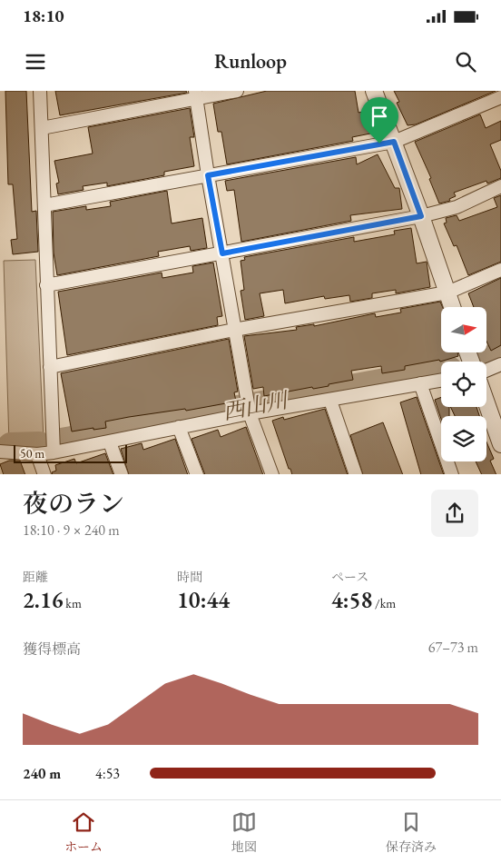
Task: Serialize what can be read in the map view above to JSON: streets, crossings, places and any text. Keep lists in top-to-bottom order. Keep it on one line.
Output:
{"water":["西山川"],"scale_bar":"50 m","north":"right","page":{"status":"18:10","header":"Runloop","scale":"50 m","heading":["夜のラン","18:10 · 9 × 240 m"],"stats":[["距離","2.16 km"],["時間","10:44"],["ペース","4:58 /km"]],"chart":["獲得標高","67–73 m"],"list":[{"name":"240 m","note":"4:53"}],"tabs":["ホーム","地図","保存済み"]}}
